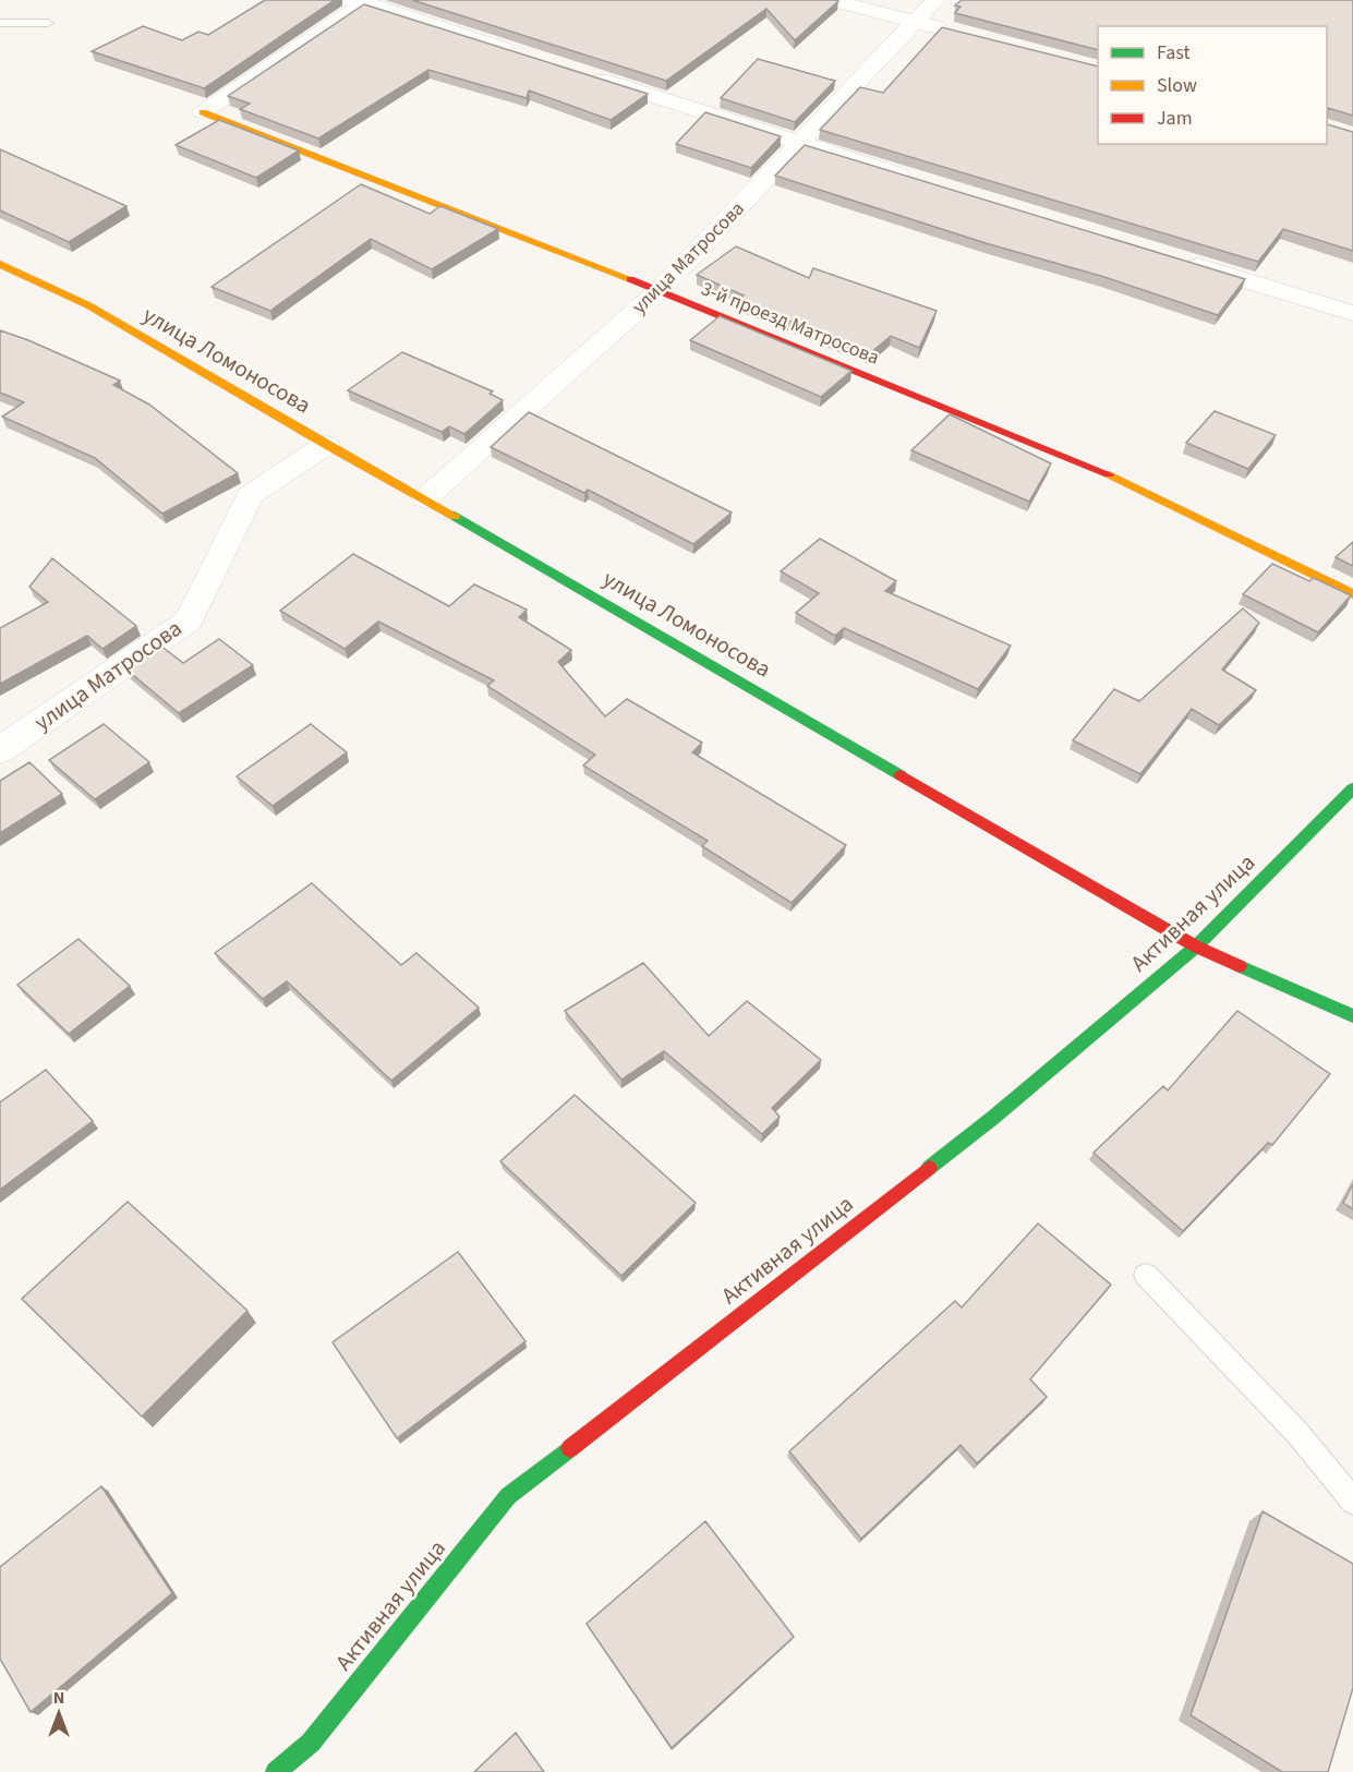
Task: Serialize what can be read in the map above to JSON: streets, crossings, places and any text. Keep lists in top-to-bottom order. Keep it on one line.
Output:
{"streets":{"street":["улица Матросова","3-й проезд Матросова","улица Ломоносова","Активная улица"]},"crossings":[["улица Матросова","3-й проезд Матросова"],["улица Матросова","улица Ломоносова"],["улица Ломоносова","Активная улица"]],"legend":["Fast","Slow","Jam"],"north":"top"}
